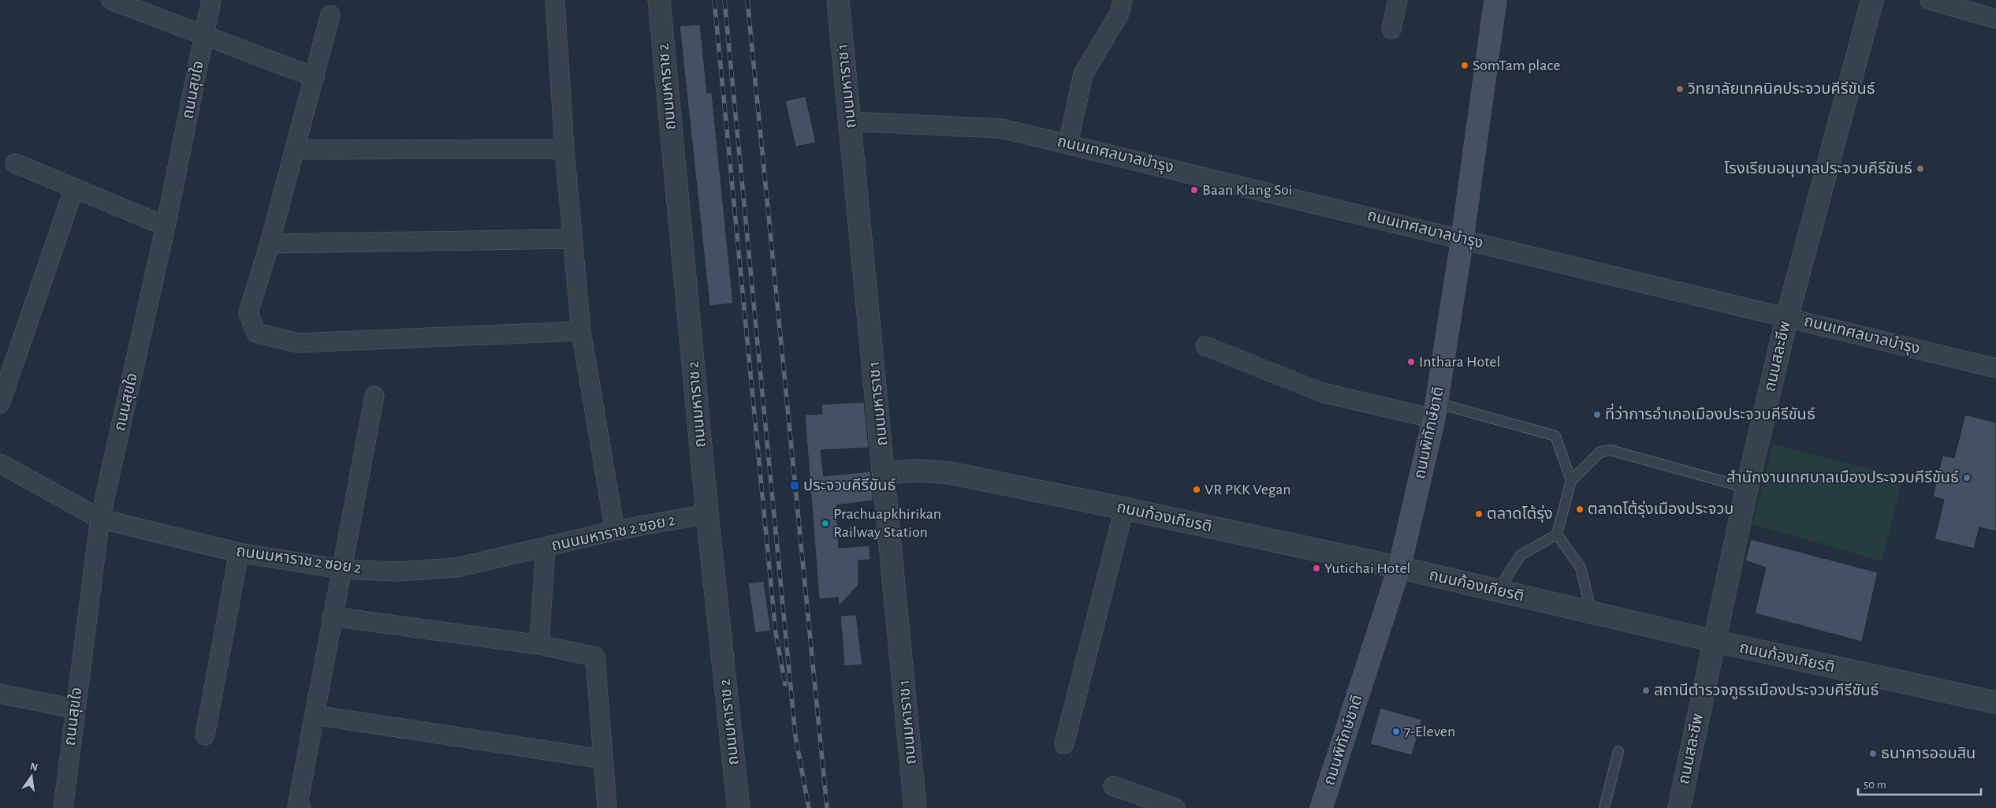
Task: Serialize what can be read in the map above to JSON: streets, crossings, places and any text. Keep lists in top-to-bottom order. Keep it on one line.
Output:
{"streets":{"main road":["ถนนพิทักษ์ชาติ"],"street":["ถนนมหาราช 1","ถนนมหาราช 2","ถนนสุขใจ","ถนนเทศลบาลบำรุง","ถนนสละชีพ","ถนนก้องเกียรติ","ถนนมหาราช 2 ซอย 2"]},"crossings":[["ถนนมหาราช 1","ถนนเทศลบาลบำรุง"],["ถนนมหาราช 1","ถนนก้องเกียรติ"],["ถนนมหาราช 2","ถนนมหาราช 2 ซอย 2"],["ถนนสุขใจ","ถนนมหาราช 2 ซอย 2"],["ถนนเทศลบาลบำรุง","ถนนสละชีพ"],["ถนนเทศลบาลบำรุง","ถนนพิทักษ์ชาติ"],["ถนนสละชีพ","ถนนก้องเกียรติ"],["ถนนพิทักษ์ชาติ","ถนนก้องเกียรติ"]],"places":{"other":["SomTam place","วิทยาลัยเทคนิคประจวบคีรีขันธ์","โรงเรียนอนุบาลประจวบคีรีขันธ์","Baan Klang Soi","Inthara Hotel","ที่ว่าการอำเภอเมืองประจวบคีรีขันธ์","สำนักงานเทศบาลเมืองประจวบคีรีขันธ์","VR PKK Vegan","ตลาดโต้รุ่งเมืองประจวบ","ตลาดโต้รุ่ง","Prachuapkhirikan Railway Station","Yutichai Hotel","สถานีตำรวจภูธรเมืองประจวบคีรีขันธ์","7-Eleven","ธนาคารออมสิน"],"transit":["ประจวบคีรีขันธ์"]},"scale_bar":"50 m","north":"top"}
